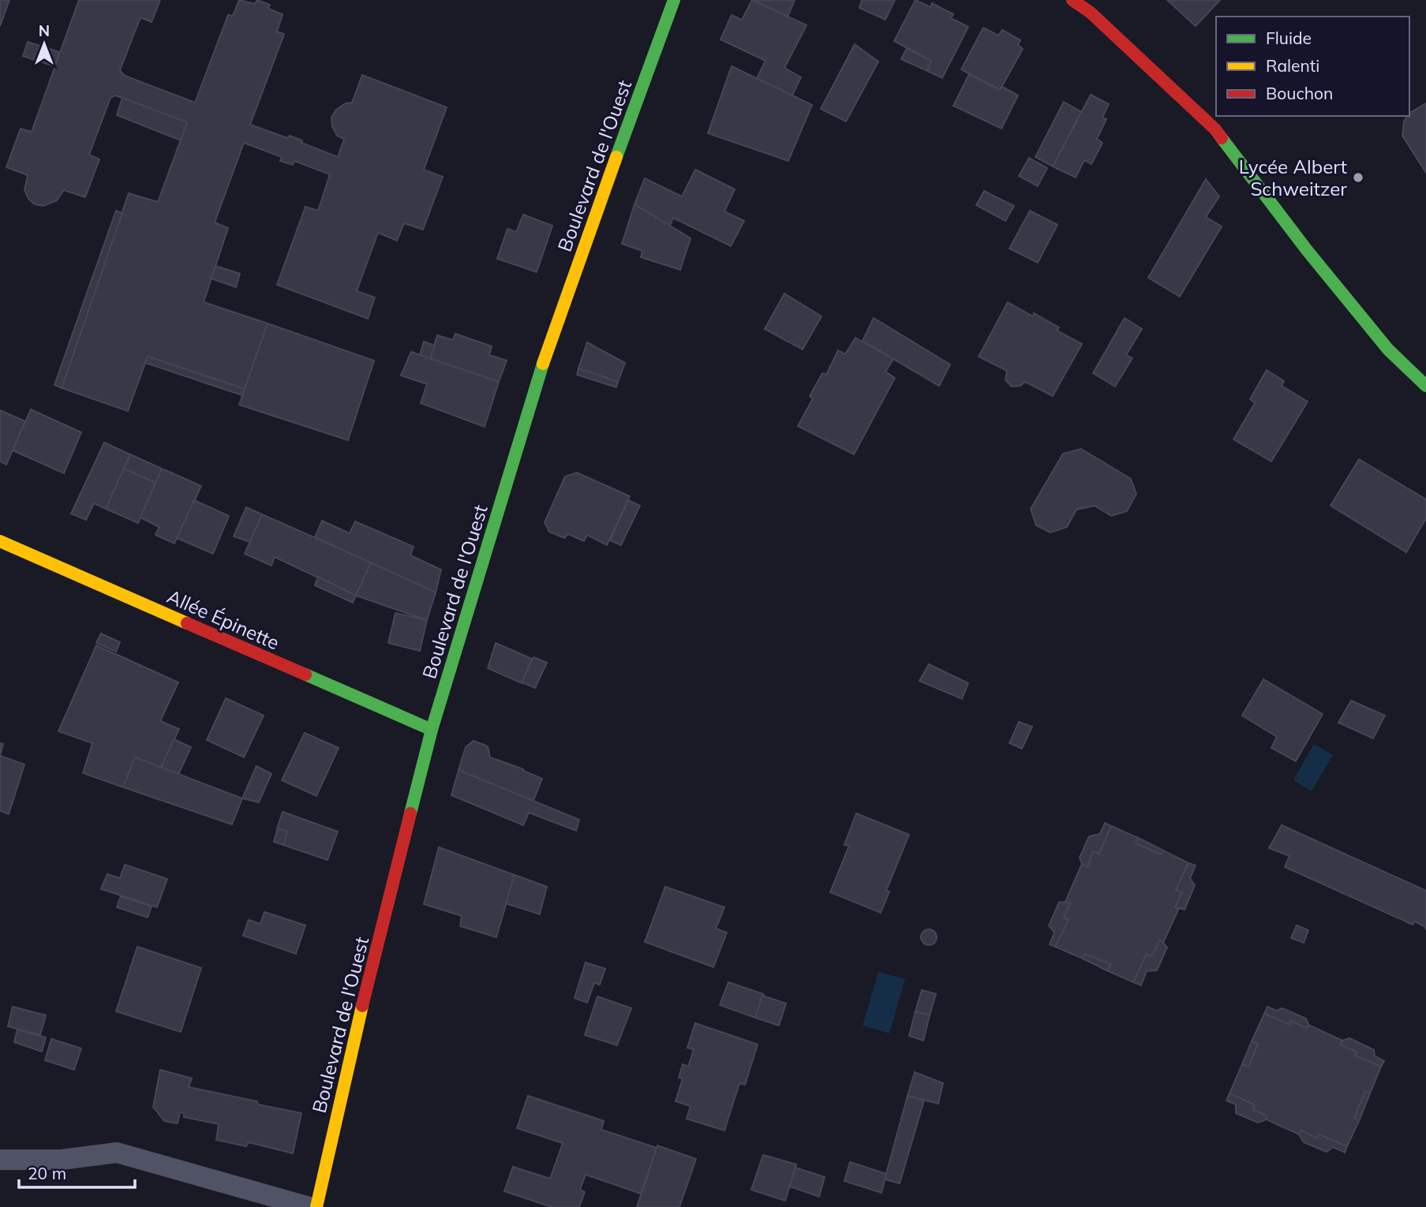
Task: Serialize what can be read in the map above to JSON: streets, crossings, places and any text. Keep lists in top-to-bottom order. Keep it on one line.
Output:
{"streets":{"street":["Boulevard de l'Ouest","Allée Épinette"]},"crossings":[["Boulevard de l'Ouest","Allée Épinette"]],"places":["Lycée Albert Schweitzer"],"legend":["Fluide","Ralenti","Bouchon"],"scale_bar":"20 m","north":"top"}
